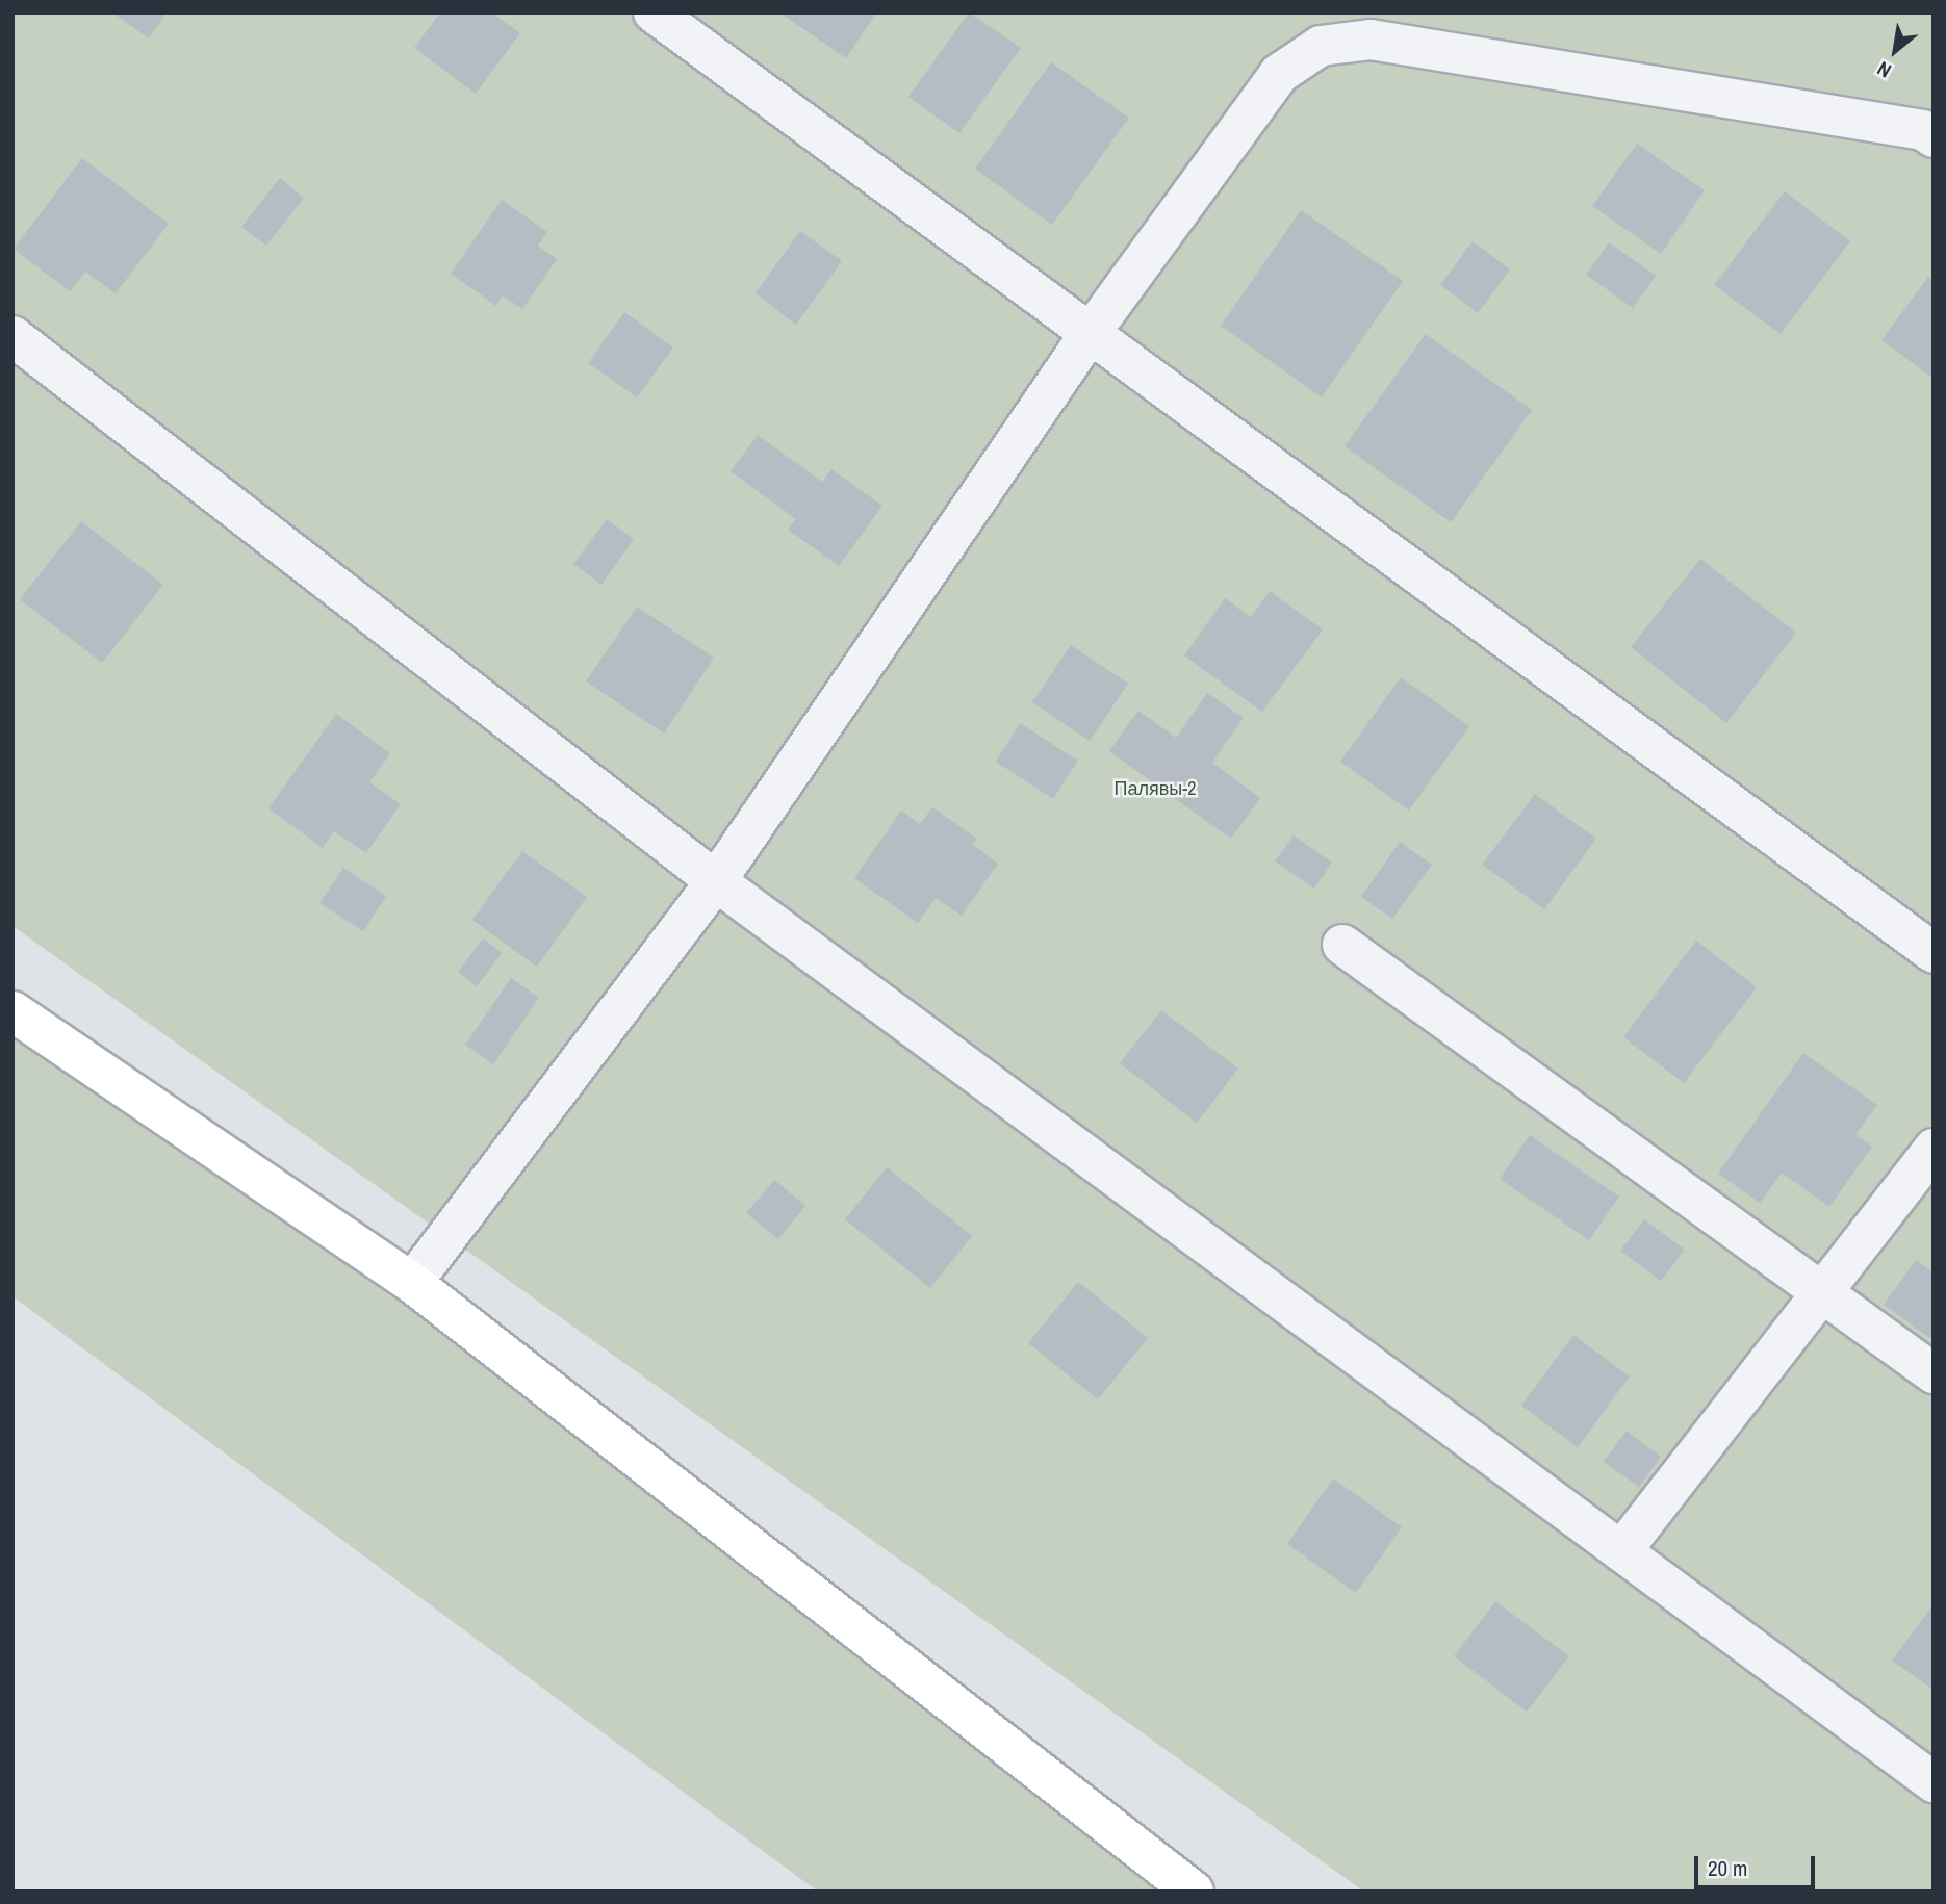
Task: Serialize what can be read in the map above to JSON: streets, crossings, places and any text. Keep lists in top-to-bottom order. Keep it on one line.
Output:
{"parks":["Палявы-2"],"scale_bar":"20 m","north":"bottom left"}
